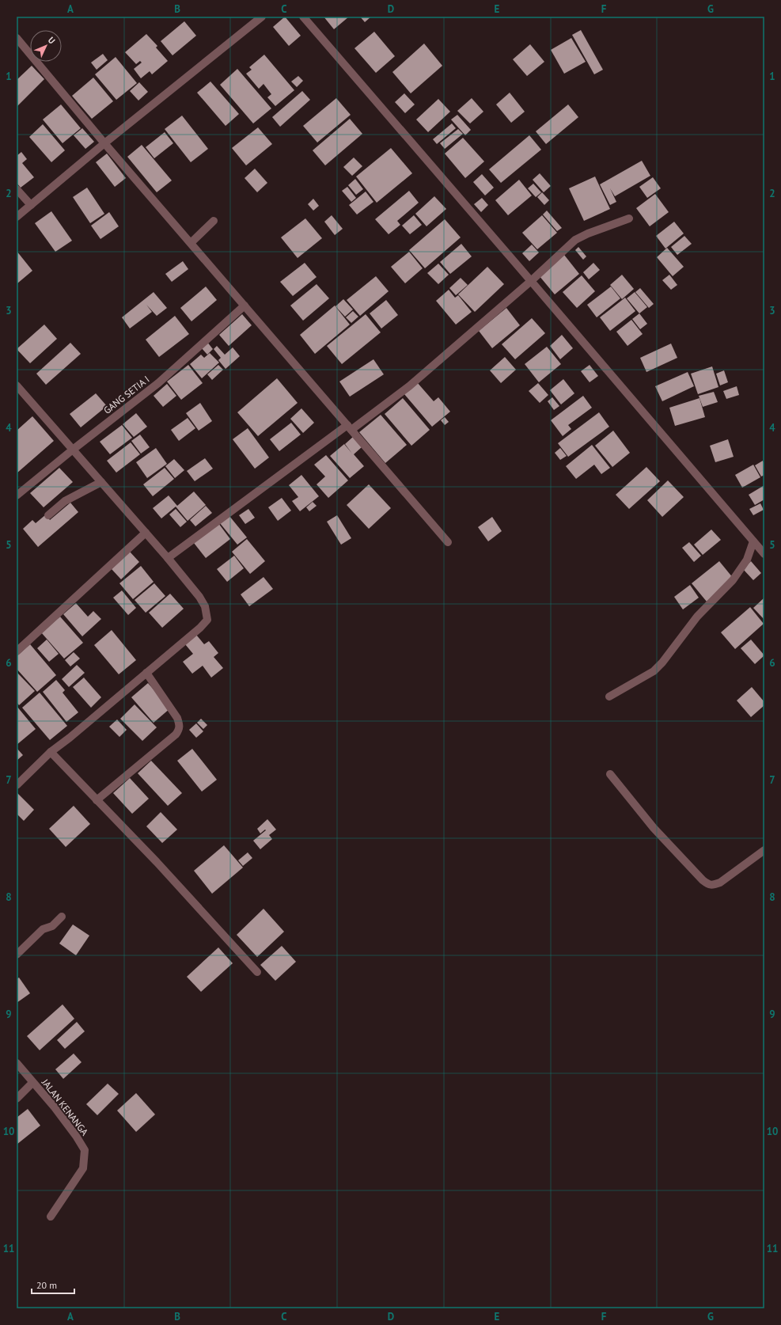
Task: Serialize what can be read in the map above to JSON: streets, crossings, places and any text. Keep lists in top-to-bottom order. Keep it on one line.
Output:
{"streets":{"street":["GANG SETIA I","JALAN KENANGA"]},"scale_bar":"20 m","north":"top right","grid":{"columns":["A","B","C","D","E","F","G"],"rows":["1","2","3","4","5","6","7","8","9","10","11"]}}
